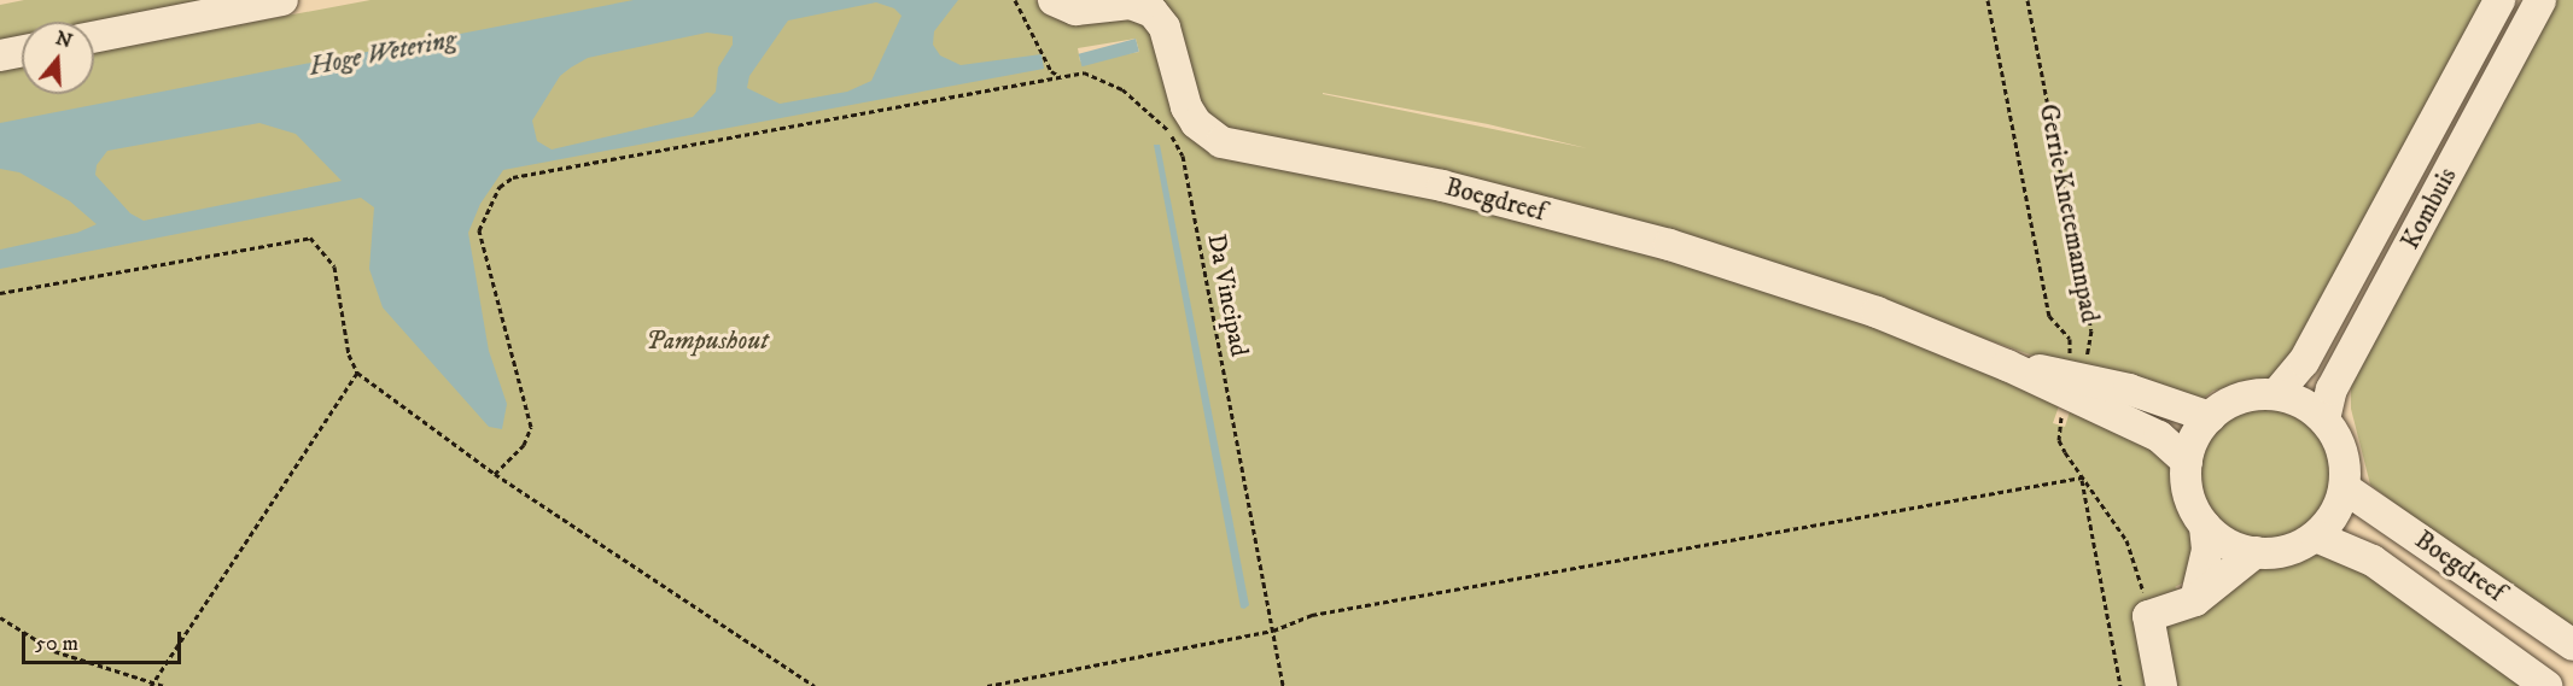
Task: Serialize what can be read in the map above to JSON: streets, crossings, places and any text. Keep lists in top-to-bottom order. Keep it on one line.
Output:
{"streets":{"street":["Boegdreef","Kombuis"],"path":["Gerrie Knetemannpad","Da Vincipad"]},"crossings":[["Boegdreef","Kombuis"],["Boegdreef","Gerrie Knetemannpad"]],"water":["Hoge Wetering"],"parks":["Pampushout"],"scale_bar":"50 m","north":"top"}
